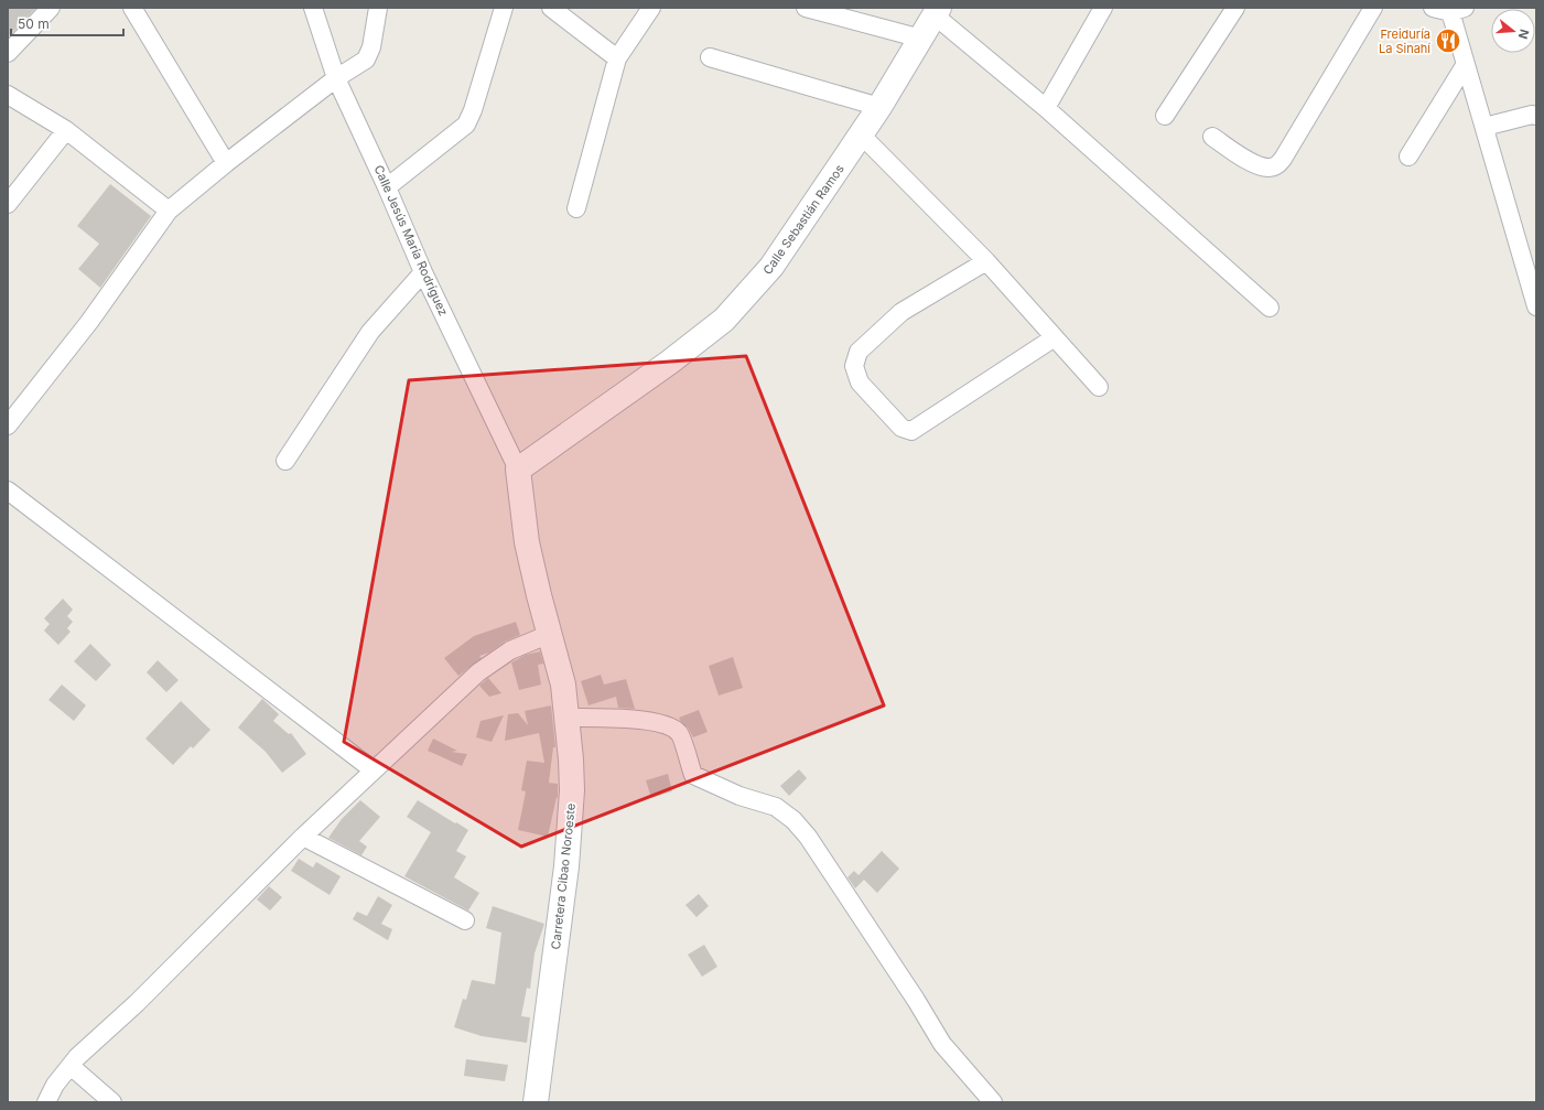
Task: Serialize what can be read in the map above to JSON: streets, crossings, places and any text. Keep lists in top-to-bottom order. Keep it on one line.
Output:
{"streets":{"main road":["Calle Sebastián Ramos","Carretera Cibao Noroeste"],"street":["Calle Jesús María Rodríguez"]},"crossings":[["Calle Sebastián Ramos","Calle Jesús María Rodríguez"],["Calle Sebastián Ramos","Carretera Cibao Noroeste"],["Calle Jesús María Rodríguez","Carretera Cibao Noroeste"]],"places":{"restaurant":["Freiduría La Sinahí"]},"scale_bar":"50 m","north":"right"}
